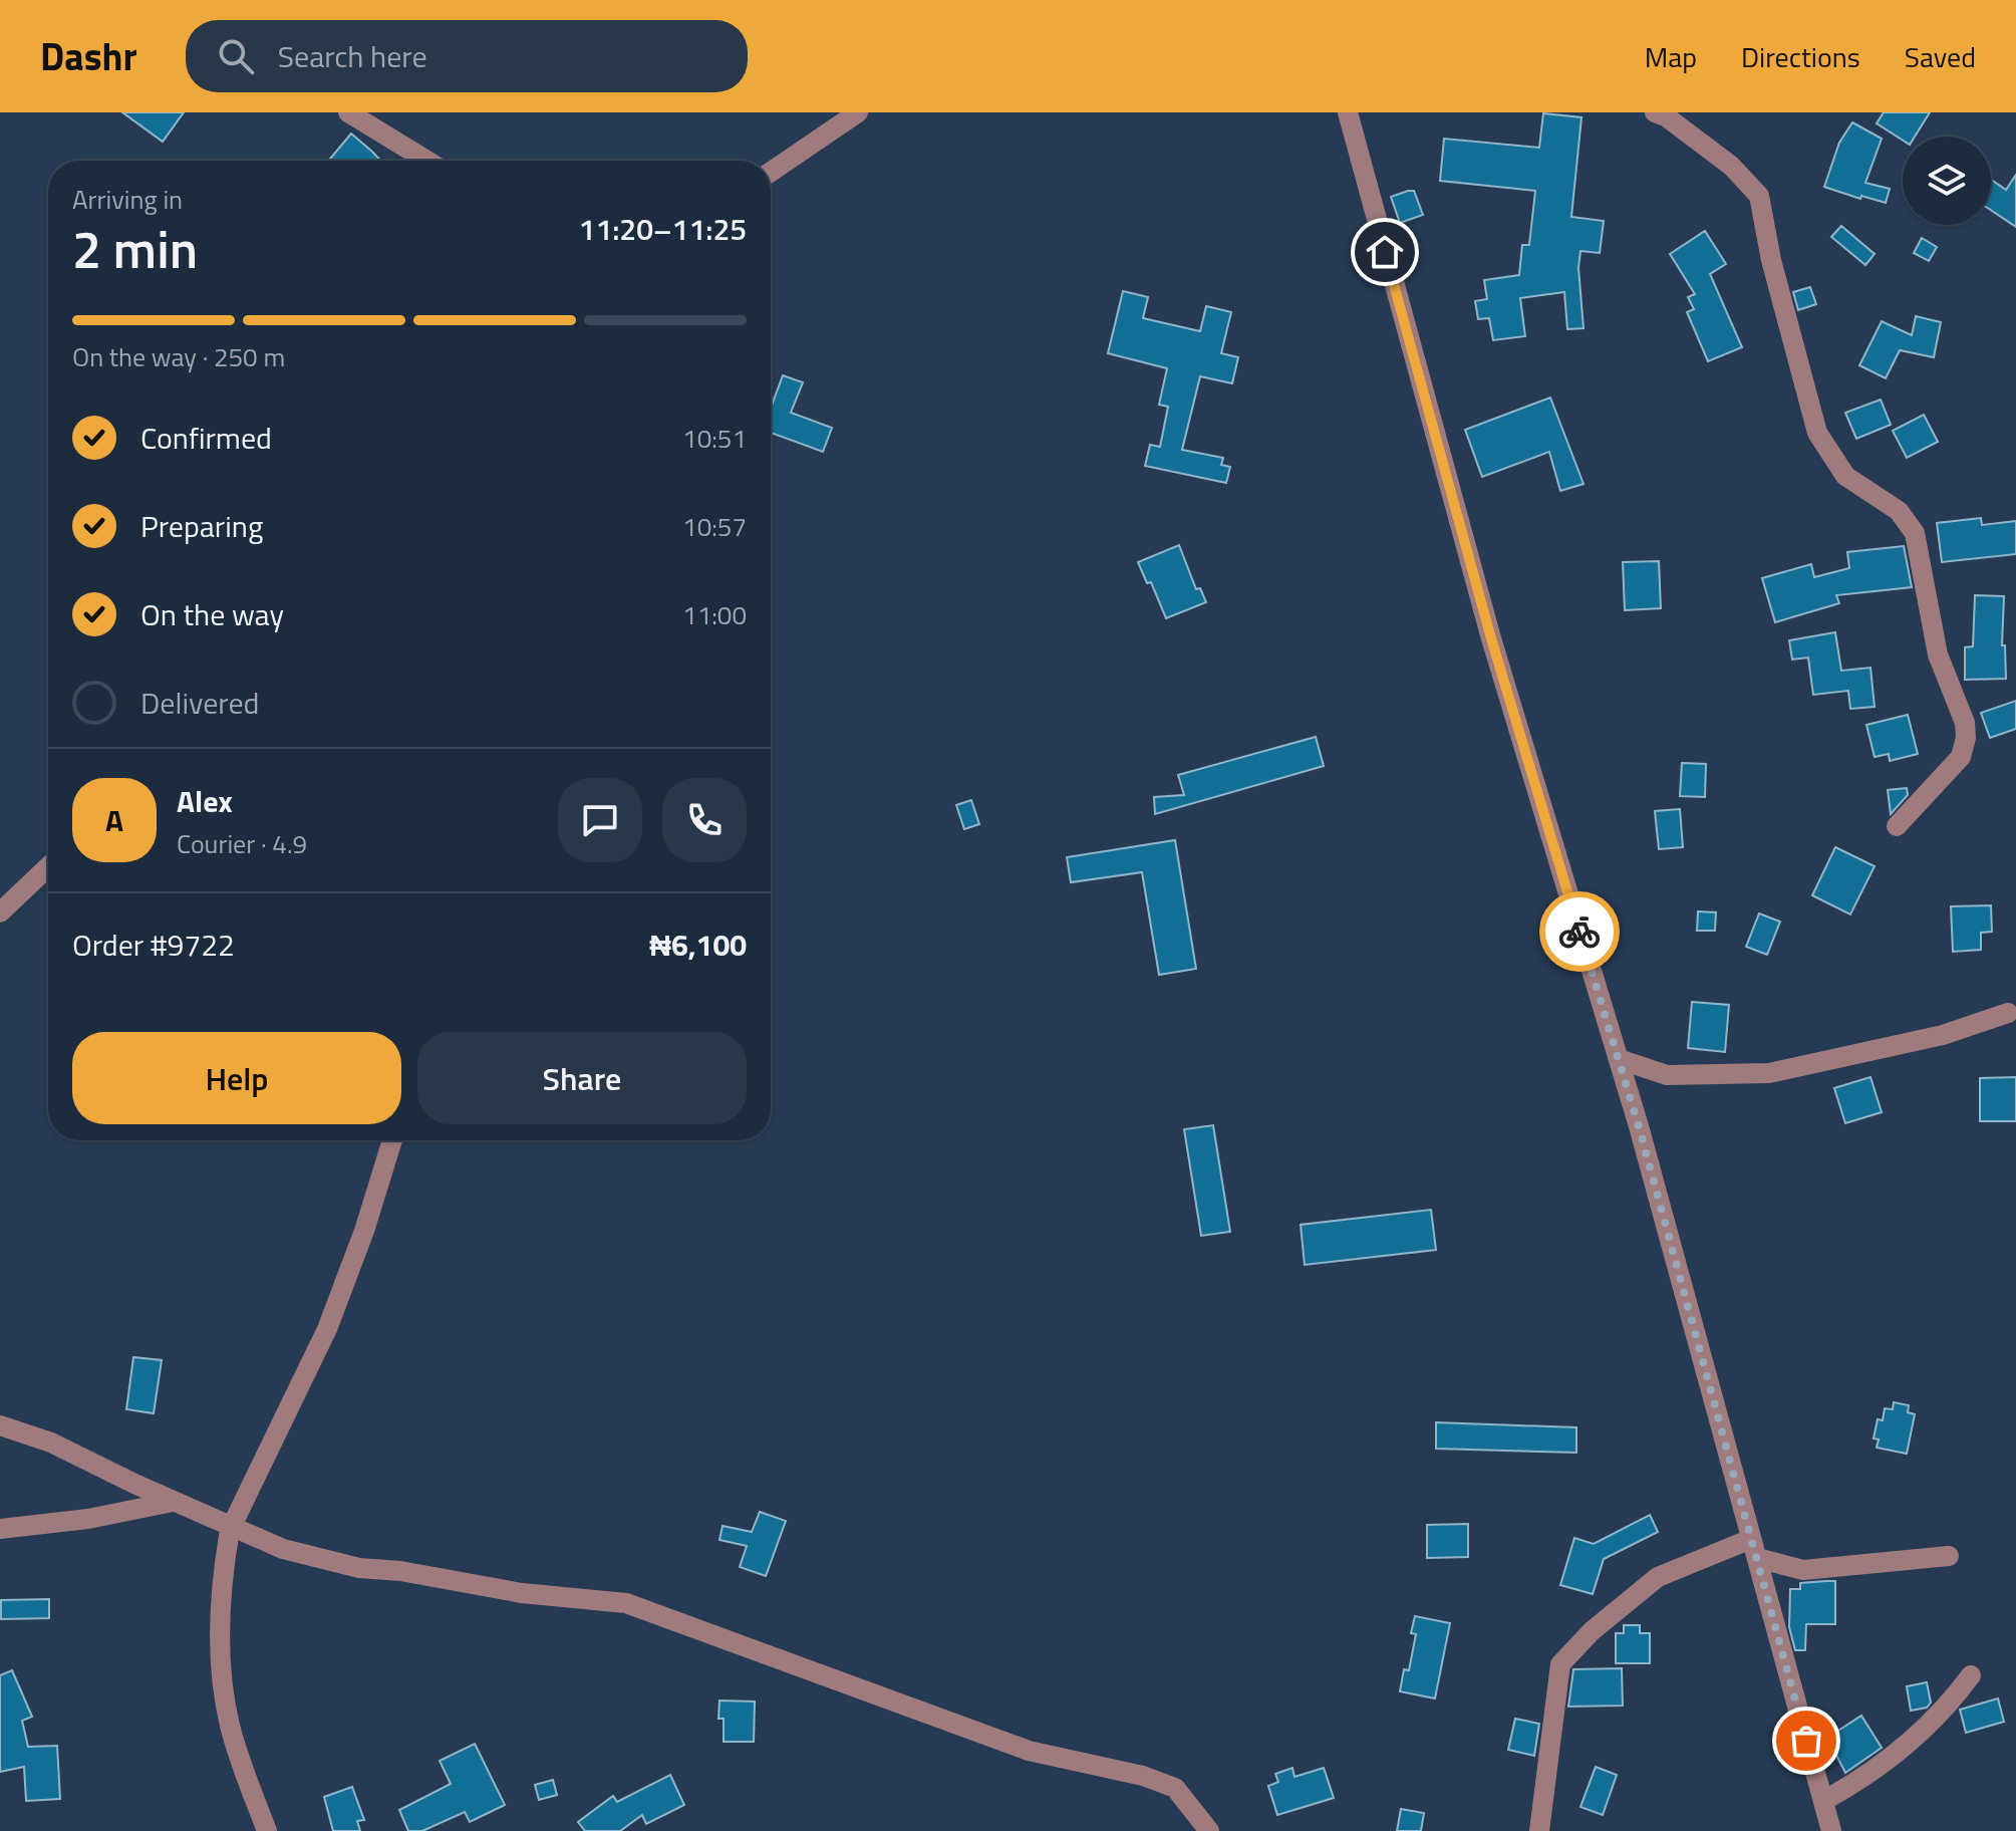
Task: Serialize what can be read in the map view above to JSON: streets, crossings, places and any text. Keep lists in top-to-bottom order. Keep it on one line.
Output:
{"page":{"header":"Dashr","search":"Search here","nav":["Map","Directions","Saved"],"heading":["2 min","Arriving in","11:20–11:25"],"panel":["Alex","Courier · 4.9","Order #9722","₦6,100"],"bar":"On the way · 250 m","list":[["Confirmed","10:51"],["Preparing","10:57"],["On the way","11:00"],"Delivered"],"round":"A","buttons":["Help","Share"]}}
